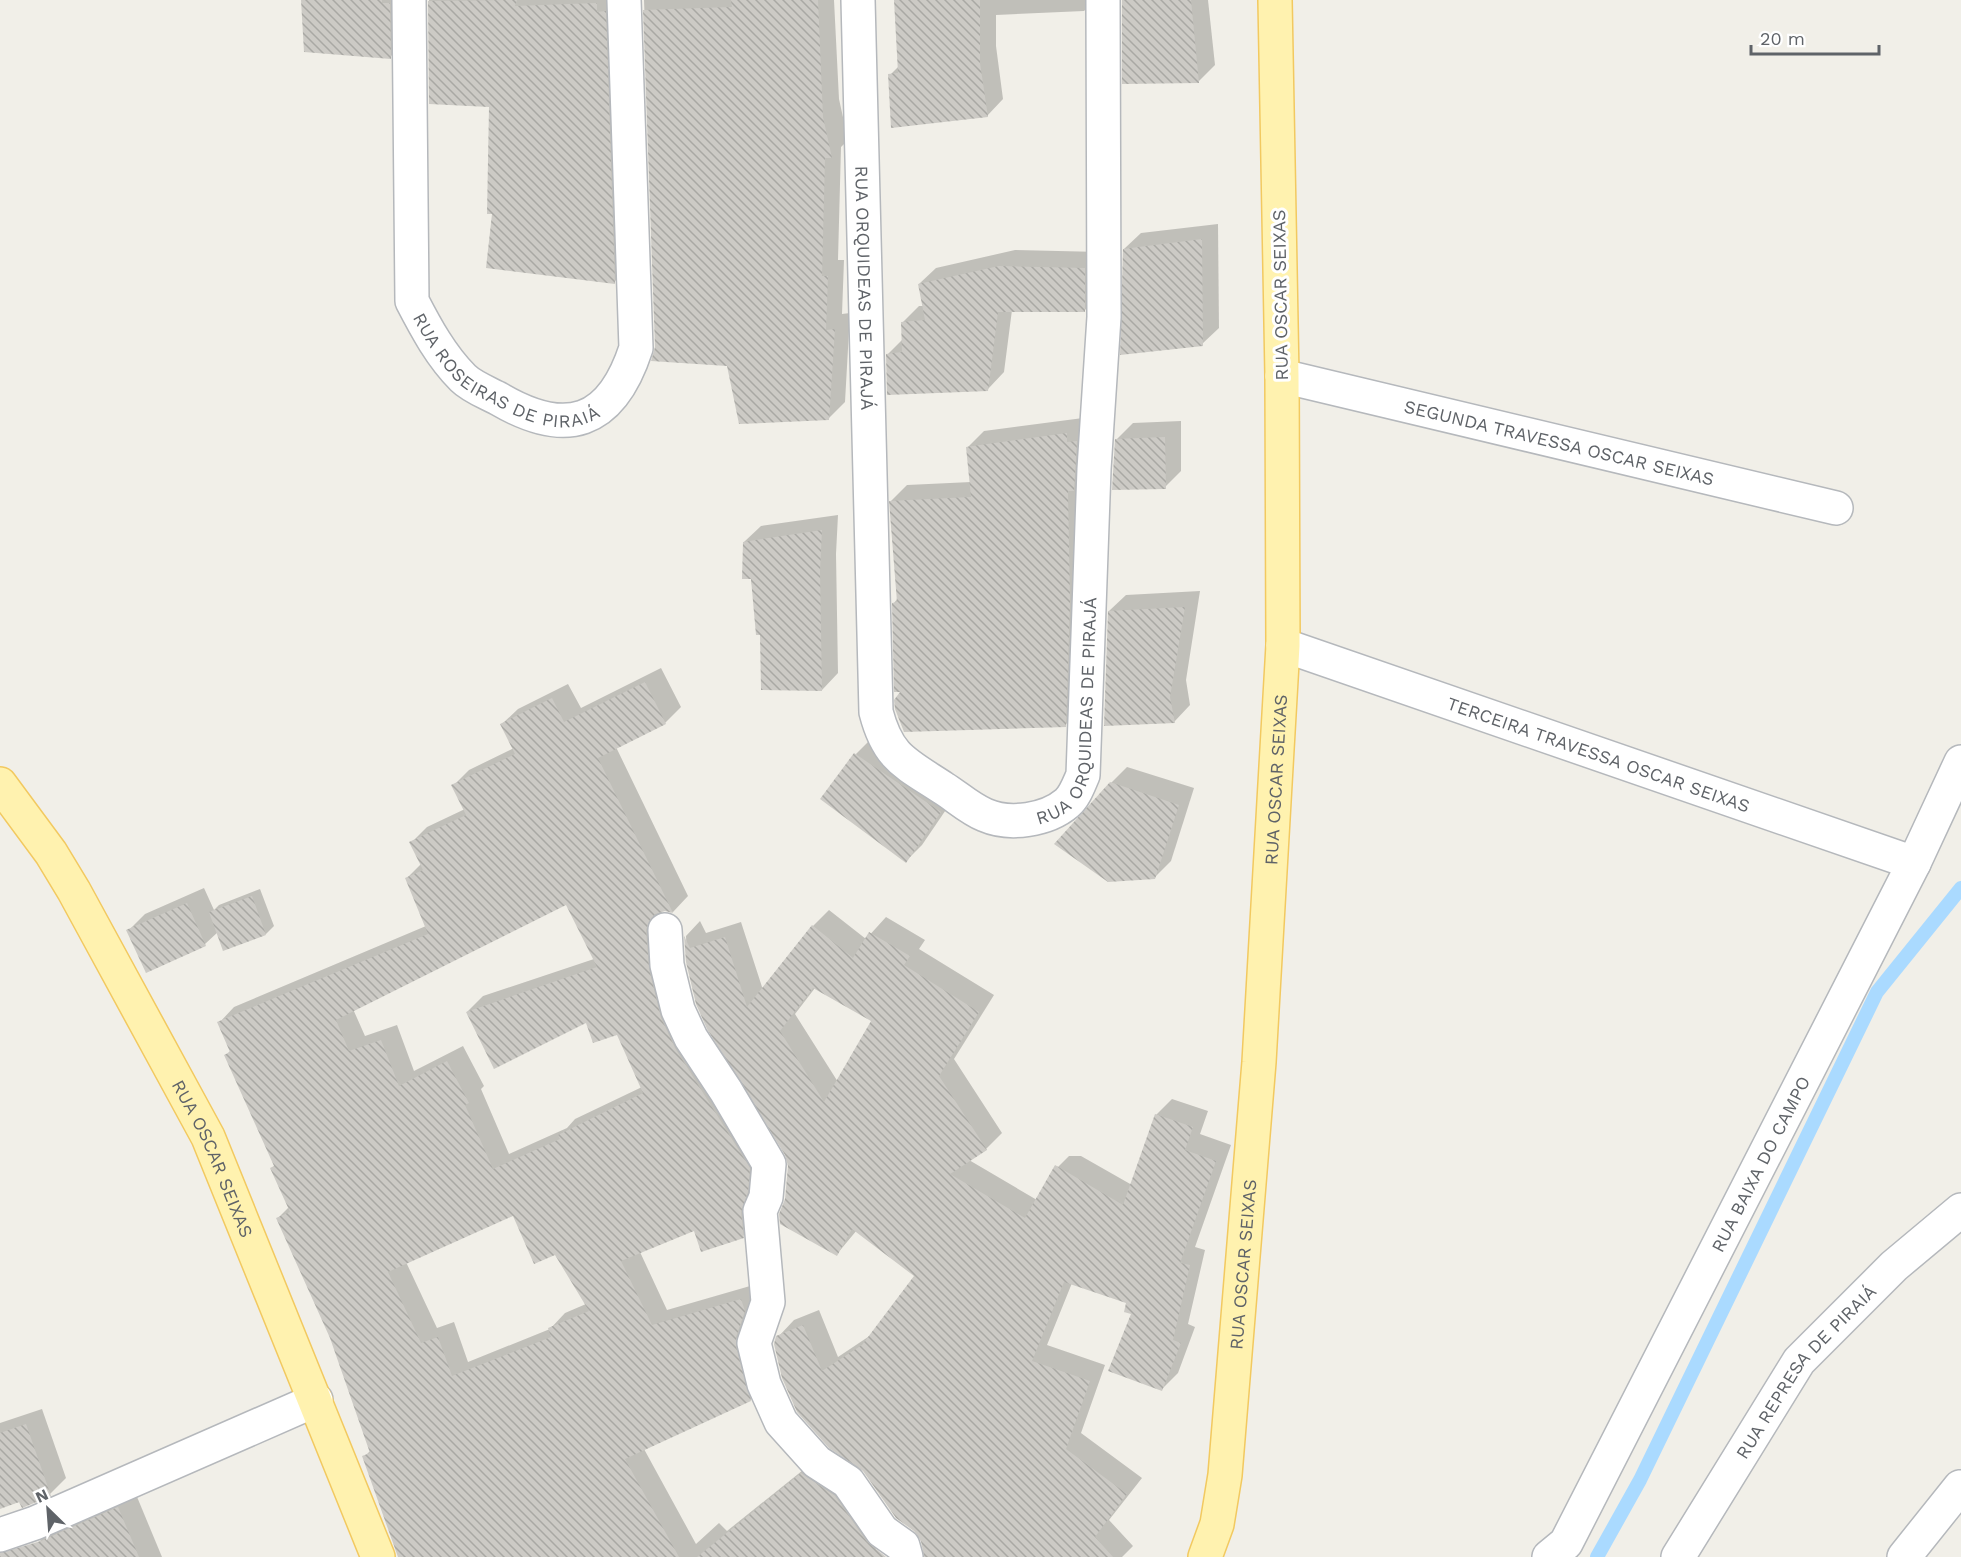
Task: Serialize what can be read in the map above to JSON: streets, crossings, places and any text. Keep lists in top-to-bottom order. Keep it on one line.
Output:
{"streets":{"main road":["RUA OSCAR SEIXAS"],"street":["RUA ORQUIDEAS DE PIRAJÁ","RUA ROSEIRAS DE PIRAIÁ","SEGUNDA TRAVESSA OSCAR SEIXAS","TERCEIRA TRAVESSA OSCAR SEIXAS","RUA BAIXA DO CAMPO","RUA REPRESA DE PIRAIÁ"]},"crossings":[["RUA OSCAR SEIXAS","SEGUNDA TRAVESSA OSCAR SEIXAS"],["RUA OSCAR SEIXAS","TERCEIRA TRAVESSA OSCAR SEIXAS"],["TERCEIRA TRAVESSA OSCAR SEIXAS","RUA BAIXA DO CAMPO"]],"scale_bar":"20 m","north":"top left"}
